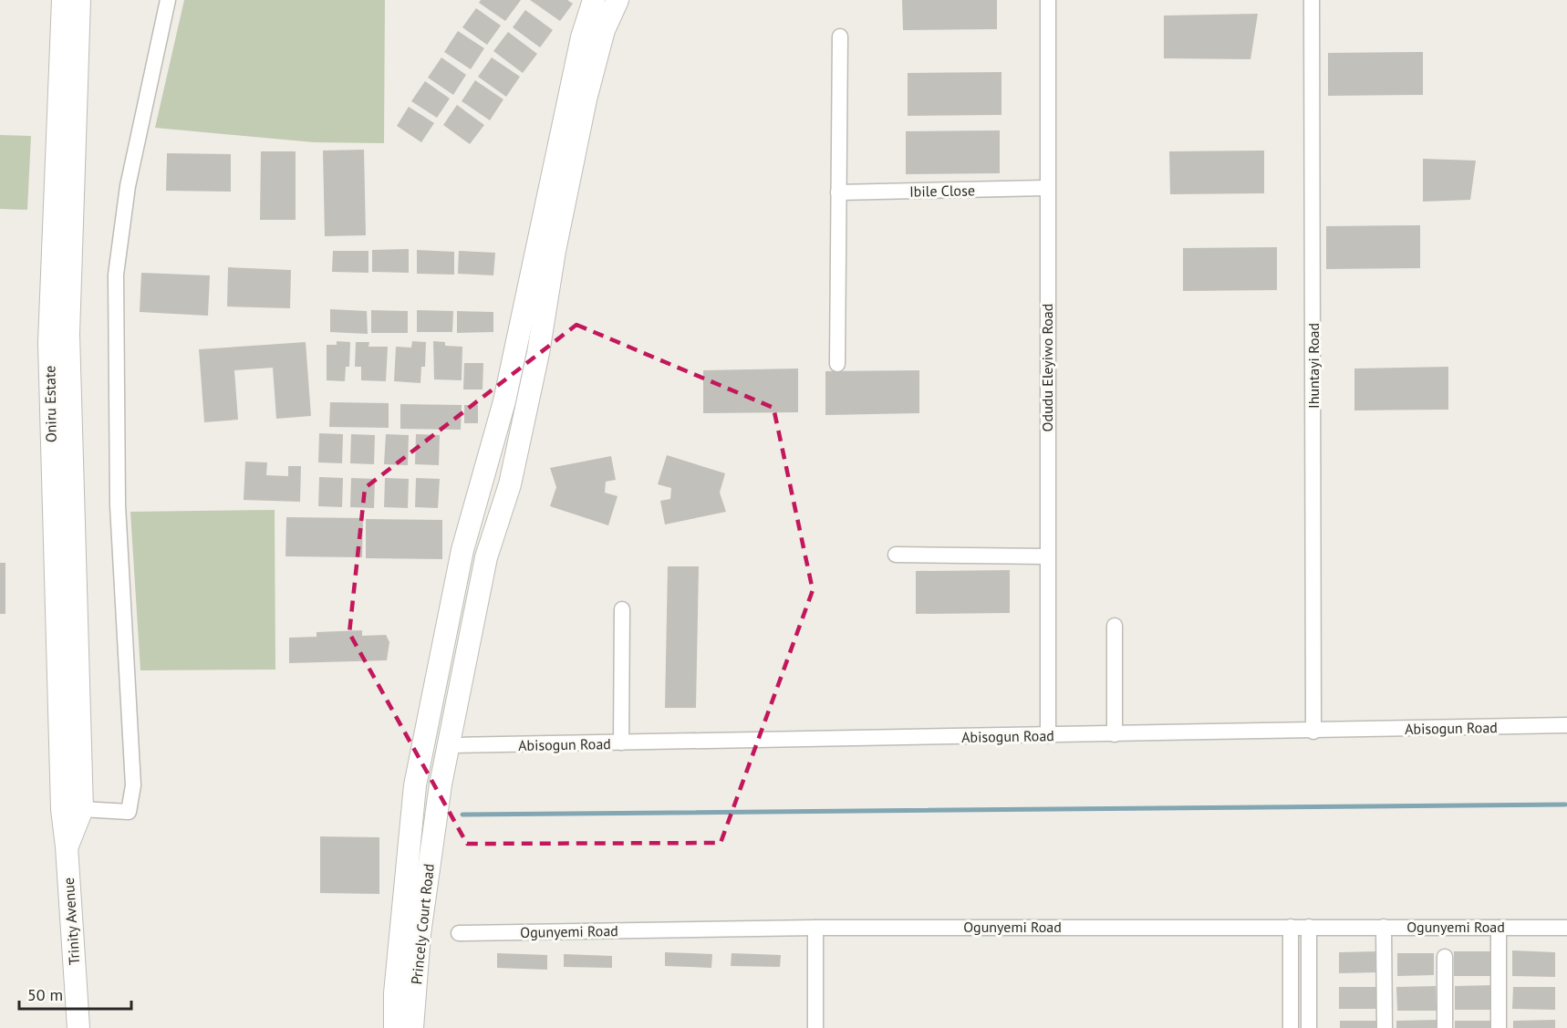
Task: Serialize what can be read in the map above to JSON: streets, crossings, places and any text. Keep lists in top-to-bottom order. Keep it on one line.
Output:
{"streets":{"street":["Ibile Close","Ihuntayi Road","Odudu Eleyiwo Road","Oniru Estate","Abisogun Road","Trinity Avenue","Princely Court Road","Ogunyemi Road"]},"crossings":[["Ibile Close","Odudu Eleyiwo Road"],["Ihuntayi Road","Abisogun Road"],["Odudu Eleyiwo Road","Abisogun Road"],["Oniru Estate","Trinity Avenue"],["Abisogun Road","Princely Court Road"]],"scale_bar":"50 m"}
